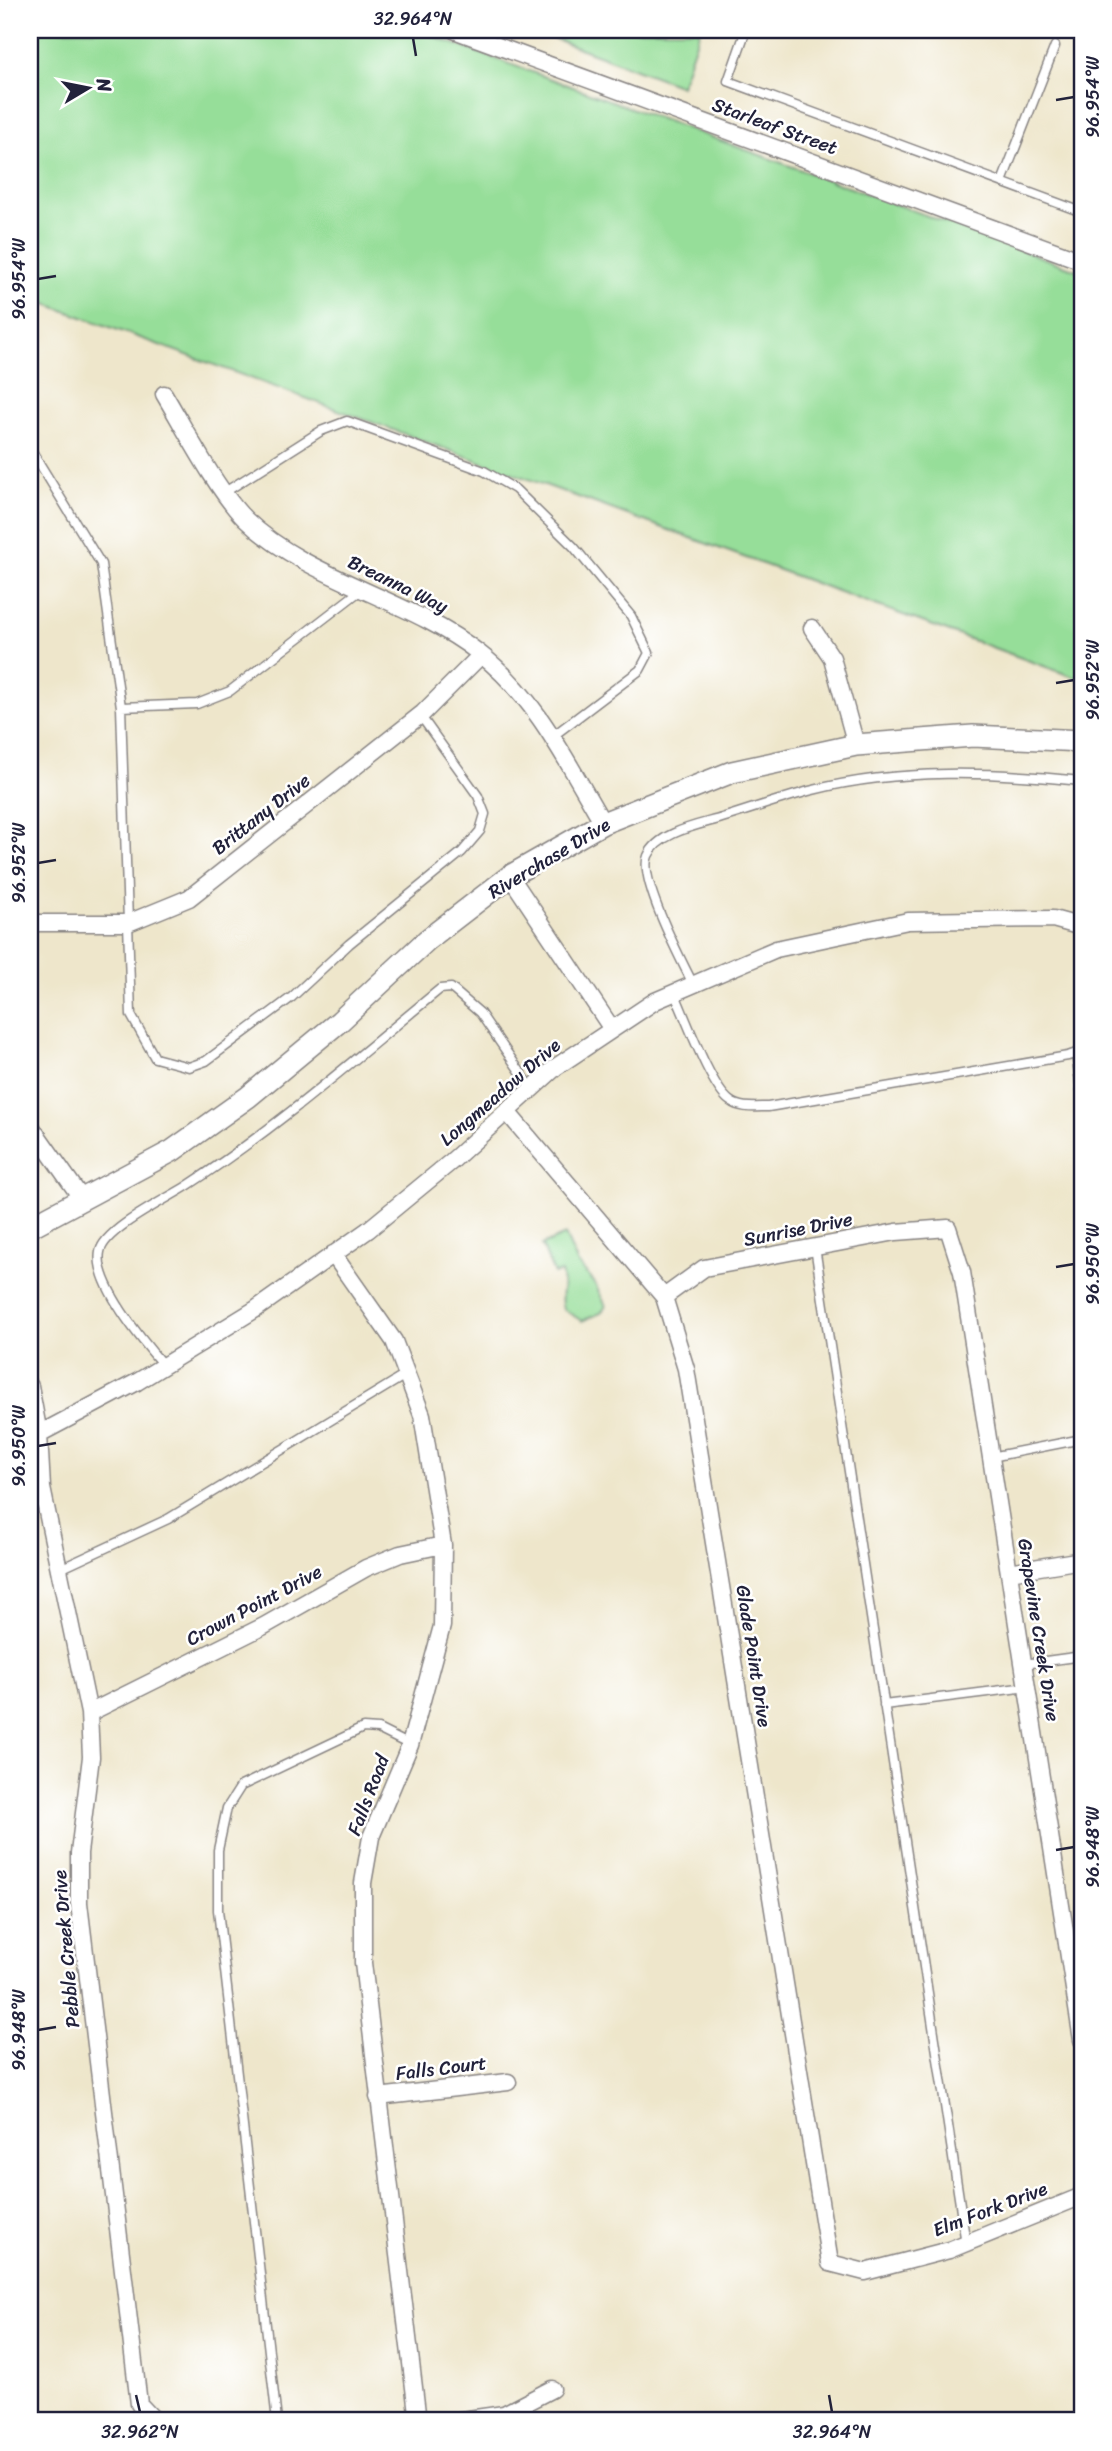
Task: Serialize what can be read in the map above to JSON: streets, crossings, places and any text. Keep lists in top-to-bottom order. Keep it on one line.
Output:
{"streets":{"street":["Starleaf Street","Breanna Way","Brittany Drive","Riverchase Drive","Longmeadow Drive","Sunrise Drive","Crown Point Drive","Grapevine Creek Drive","Glade Point Drive","Falls Road","Pebble Creek Drive","Falls Court","Elm Fork Drive"]},"crossings":[["Breanna Way","Brittany Drive"],["Breanna Way","Riverchase Drive"],["Longmeadow Drive","Glade Point Drive"],["Longmeadow Drive","Falls Road"],["Longmeadow Drive","Pebble Creek Drive"],["Sunrise Drive","Grapevine Creek Drive"],["Sunrise Drive","Glade Point Drive"],["Crown Point Drive","Falls Road"],["Crown Point Drive","Pebble Creek Drive"],["Glade Point Drive","Elm Fork Drive"],["Falls Road","Falls Court"]],"north":"right","coordinates":["32.964°N","96.954°W","96.952°W","96.950°W","96.948°W","32.962°N"]}
